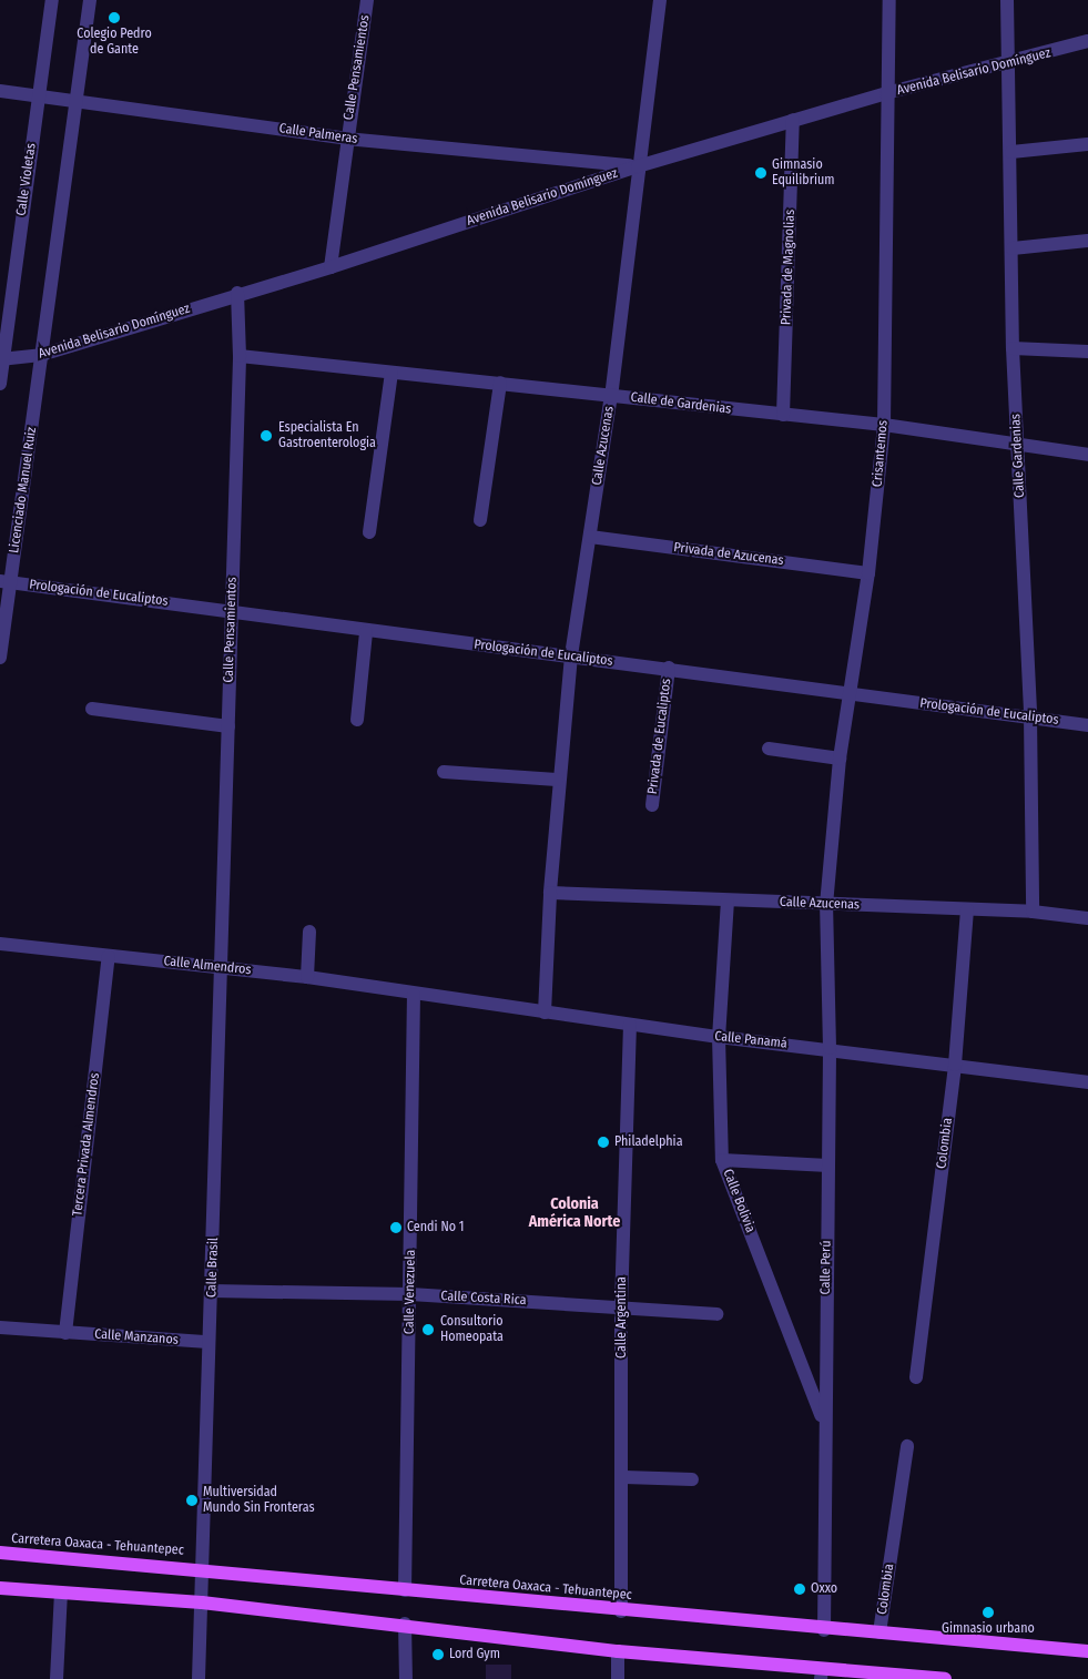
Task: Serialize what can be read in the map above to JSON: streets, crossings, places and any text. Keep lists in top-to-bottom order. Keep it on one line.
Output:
{"streets":{"main road":["Carretera Oaxaca - Tehuantepec"],"street":["Calle Pensamientos","Avenida Belisario Domínguez","Calle Palmeras","Calle Violetas","Privada de Magnolias","Calle de Gardenias","Calle Azucenas","Crisantemos","Calle Gardenias","Licenciado Manuel Ruiz","Privada de Azucenas","Prologación de Eucaliptos","Privada de Eucaliptos","Calle Almendros","Calle Panamá","Colombia","Tercera Privada Almendros","Calle Bolivia","Calle Brasil","Calle Perú","Calle Venezuela","Calle Costa Rica","Calle Argentina","Calle Manzanos"]},"crossings":[["Calle Pensamientos","Avenida Belisario Domínguez"],["Calle Pensamientos","Calle Palmeras"],["Calle Pensamientos","Calle de Gardenias"],["Calle Pensamientos","Prologación de Eucaliptos"],["Calle Pensamientos","Calle Almendros"],["Calle Pensamientos","Calle Brasil"],["Avenida Belisario Domínguez","Calle Palmeras"],["Avenida Belisario Domínguez","Calle Violetas"],["Avenida Belisario Domínguez","Privada de Magnolias"],["Avenida Belisario Domínguez","Calle Azucenas"],["Avenida Belisario Domínguez","Crisantemos"],["Avenida Belisario Domínguez","Calle Gardenias"],["Avenida Belisario Domínguez","Licenciado Manuel Ruiz"],["Calle Palmeras","Calle Violetas"],["Calle Palmeras","Calle Azucenas"],["Privada de Magnolias","Calle de Gardenias"],["Calle de Gardenias","Calle Azucenas"],["Calle de Gardenias","Crisantemos"],["Calle de Gardenias","Calle Gardenias"],["Calle Azucenas","Crisantemos"],["Calle Azucenas","Calle Gardenias"],["Calle Azucenas","Privada de Azucenas"],["Calle Azucenas","Prologación de Eucaliptos"],["Calle Azucenas","Calle Panamá"],["Calle Azucenas","Colombia"],["Calle Azucenas","Calle Bolivia"],["Calle Azucenas","Calle Perú"],["Crisantemos","Privada de Azucenas"],["Crisantemos","Prologación de Eucaliptos"],["Crisantemos","Calle Perú"],["Calle Gardenias","Prologación de Eucaliptos"],["Licenciado Manuel Ruiz","Prologación de Eucaliptos"],["Prologación de Eucaliptos","Privada de Eucaliptos"],["Calle Almendros","Calle Panamá"],["Calle Almendros","Tercera Privada Almendros"],["Calle Almendros","Calle Brasil"],["Calle Almendros","Calle Venezuela"],["Calle Panamá","Colombia"],["Calle Panamá","Calle Bolivia"],["Calle Panamá","Calle Perú"],["Calle Panamá","Calle Venezuela"],["Calle Panamá","Calle Argentina"],["Colombia","Carretera Oaxaca - Tehuantepec"],["Tercera Privada Almendros","Calle Manzanos"],["Calle Bolivia","Calle Perú"],["Calle Brasil","Calle Costa Rica"],["Calle Brasil","Calle Manzanos"],["Calle Brasil","Carretera Oaxaca - Tehuantepec"],["Calle Perú","Carretera Oaxaca - Tehuantepec"],["Calle Venezuela","Calle Costa Rica"],["Calle Venezuela","Carretera Oaxaca - Tehuantepec"],["Calle Costa Rica","Calle Argentina"],["Calle Argentina","Carretera Oaxaca - Tehuantepec"]],"districts":["Colonia América Norte"],"places":["Colegio Pedro de Gante","Gimnasio Equilibrium","Especialista En Gastroenterologia","Philadelphia","Cendi No 1","Consultorio Homeopata","Multiversidad Mundo Sin Fronteras","Oxxo","Gimnasio urbano","Lord Gym"]}
